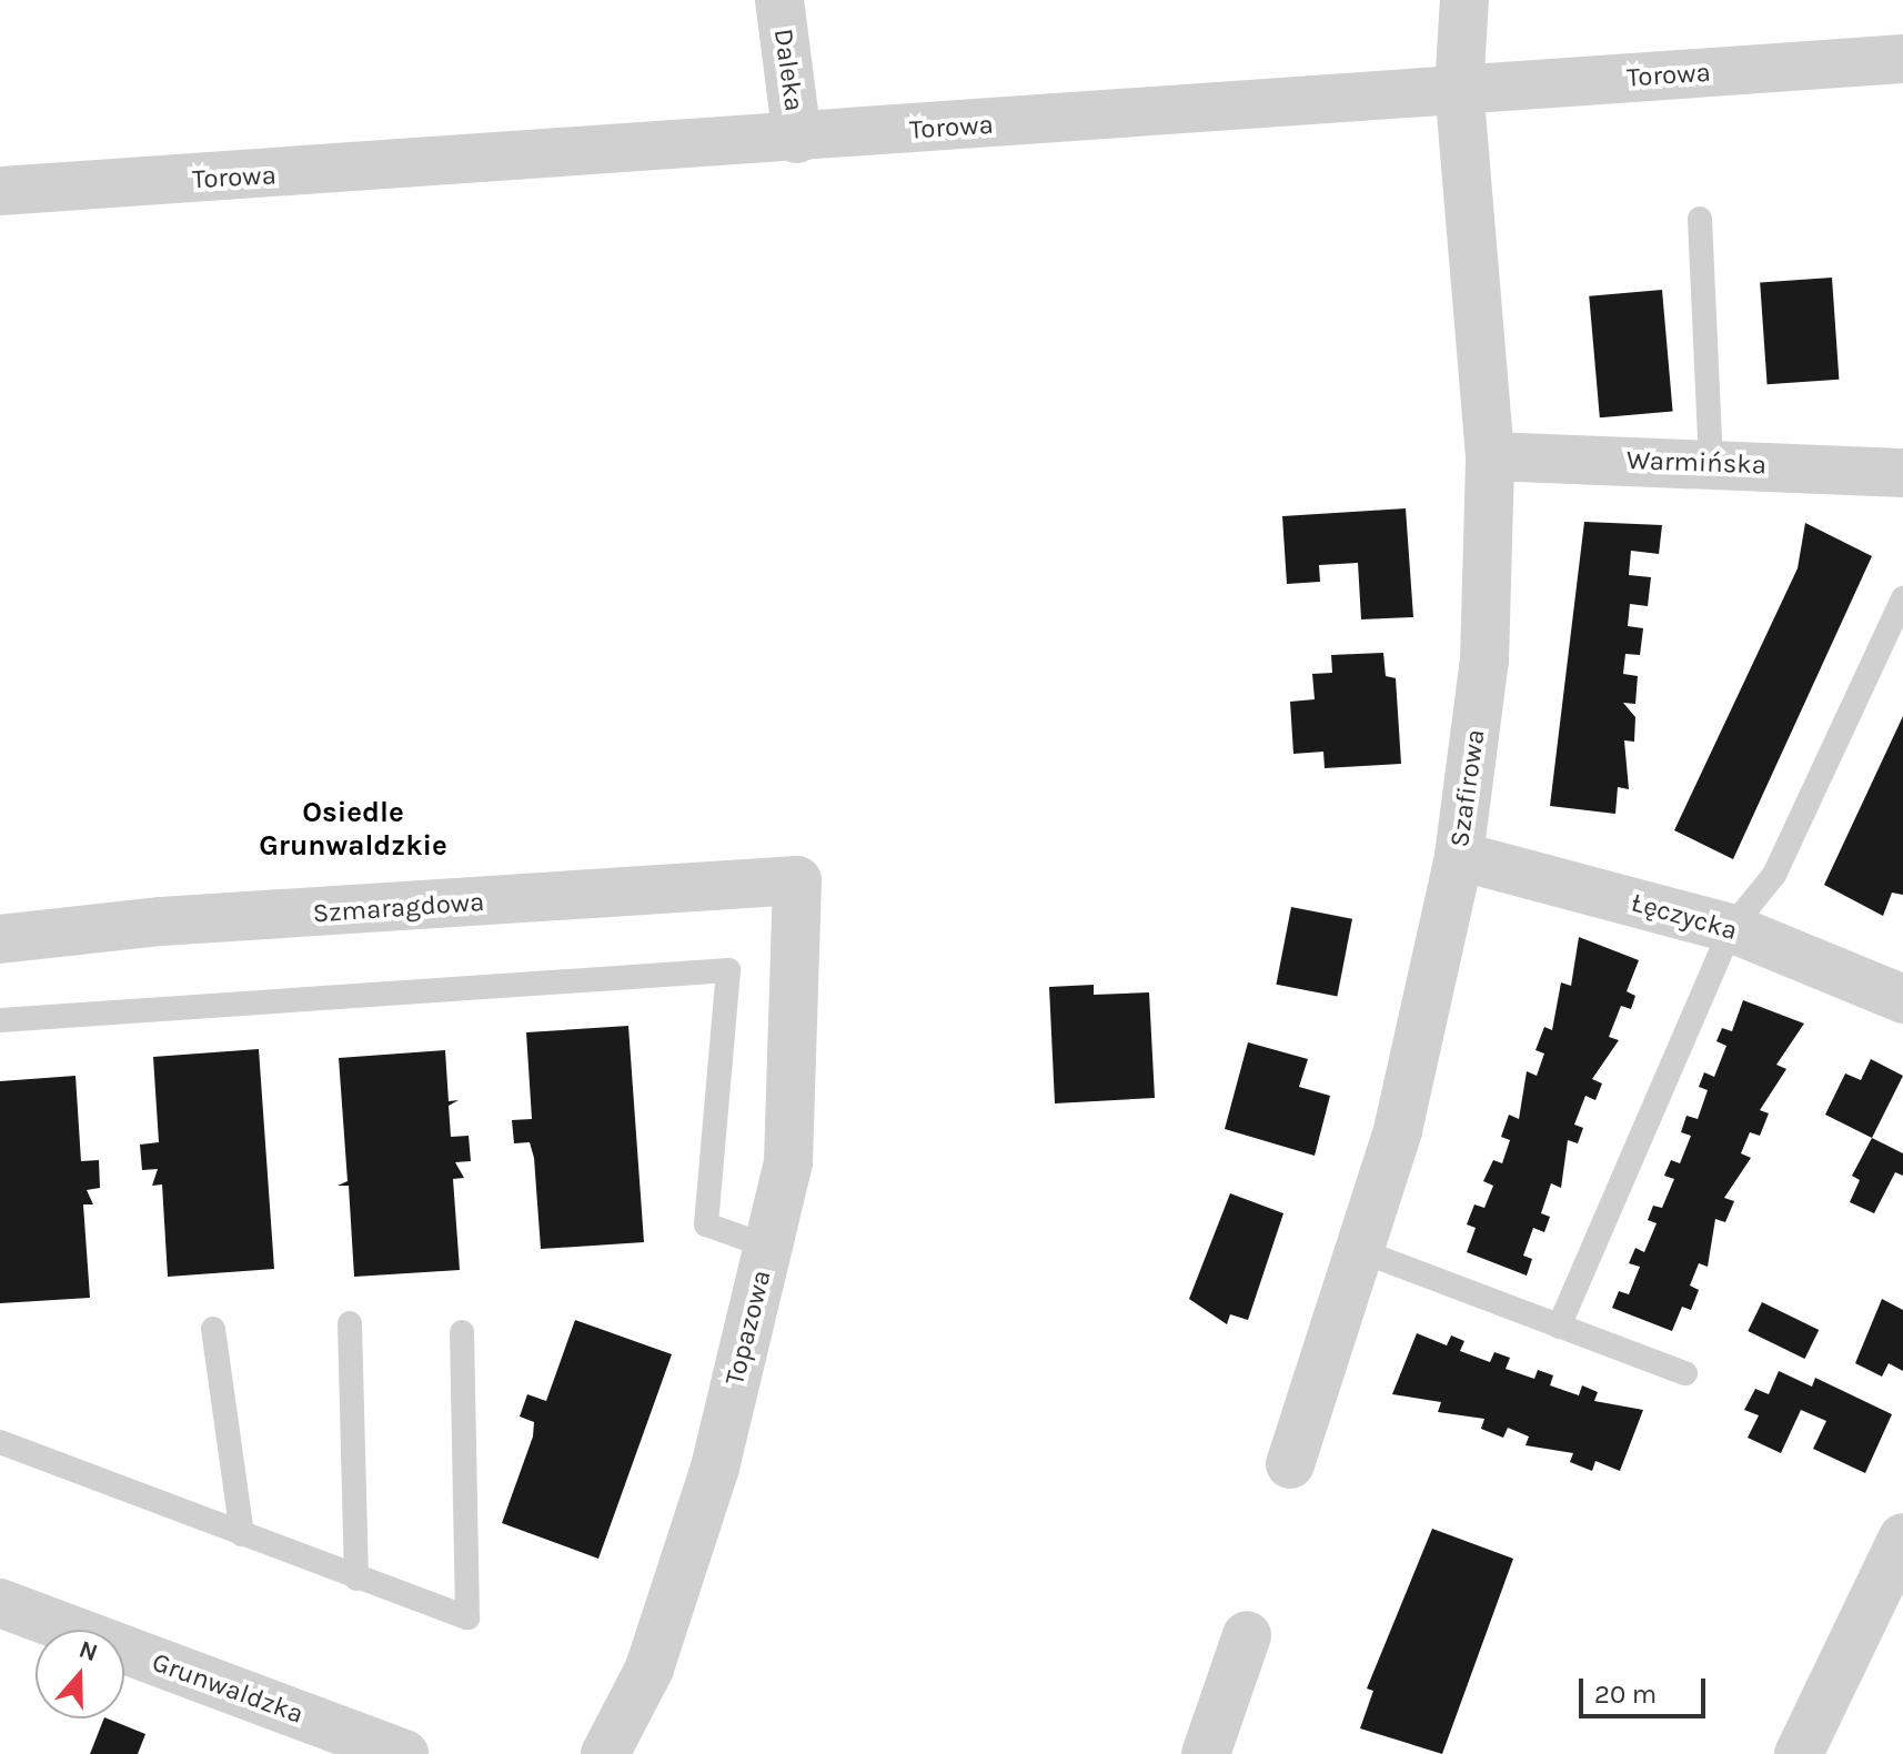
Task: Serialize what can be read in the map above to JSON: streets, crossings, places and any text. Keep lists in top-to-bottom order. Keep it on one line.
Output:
{"streets":{"street":["Daleka","Torowa","Warmińska","Szafirowa","Szmaragdowa","Łęczycka","Topazowa","Grunwaldzka"]},"crossings":[["Daleka","Torowa"],["Torowa","Szafirowa"],["Warmińska","Szafirowa"],["Szafirowa","Łęczycka"],["Szmaragdowa","Topazowa"]],"districts":["Osiedle Grunwaldzkie"],"scale_bar":"20 m","north":"top"}
